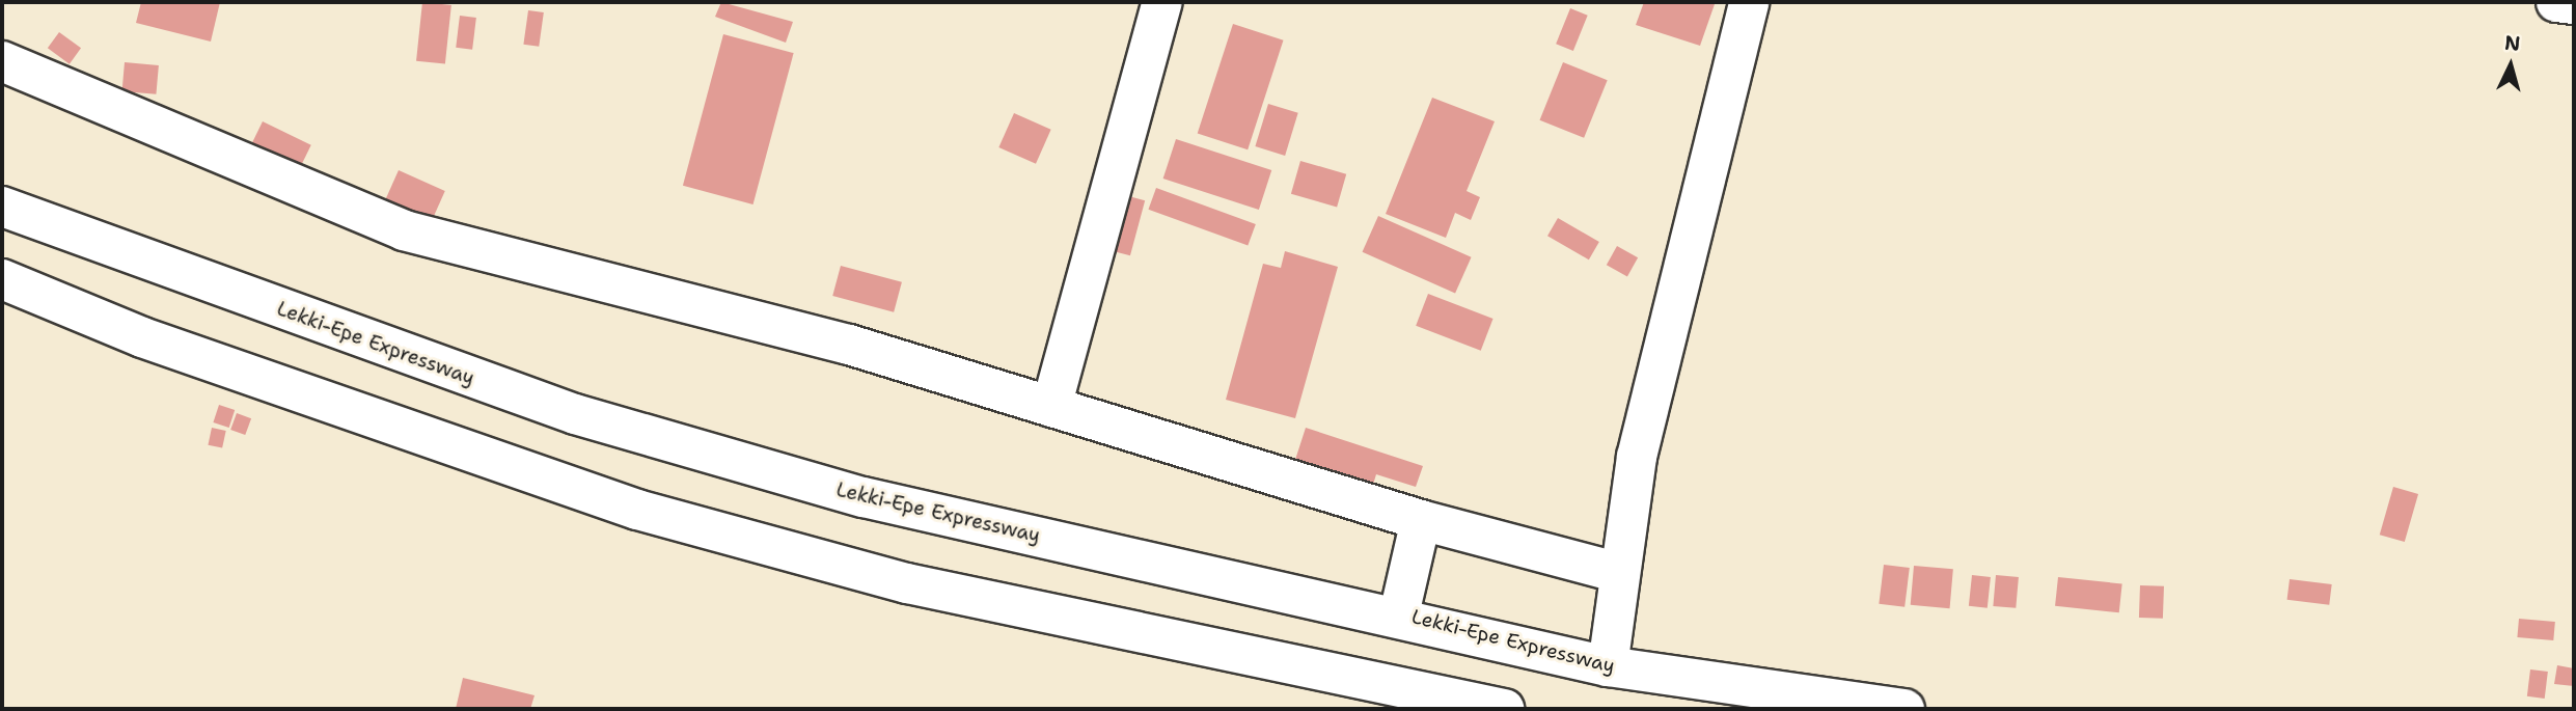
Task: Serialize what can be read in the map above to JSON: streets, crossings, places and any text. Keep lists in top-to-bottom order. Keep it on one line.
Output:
{"streets":{"main road":["Lekki-Epe Expressway"]},"north":"top"}
